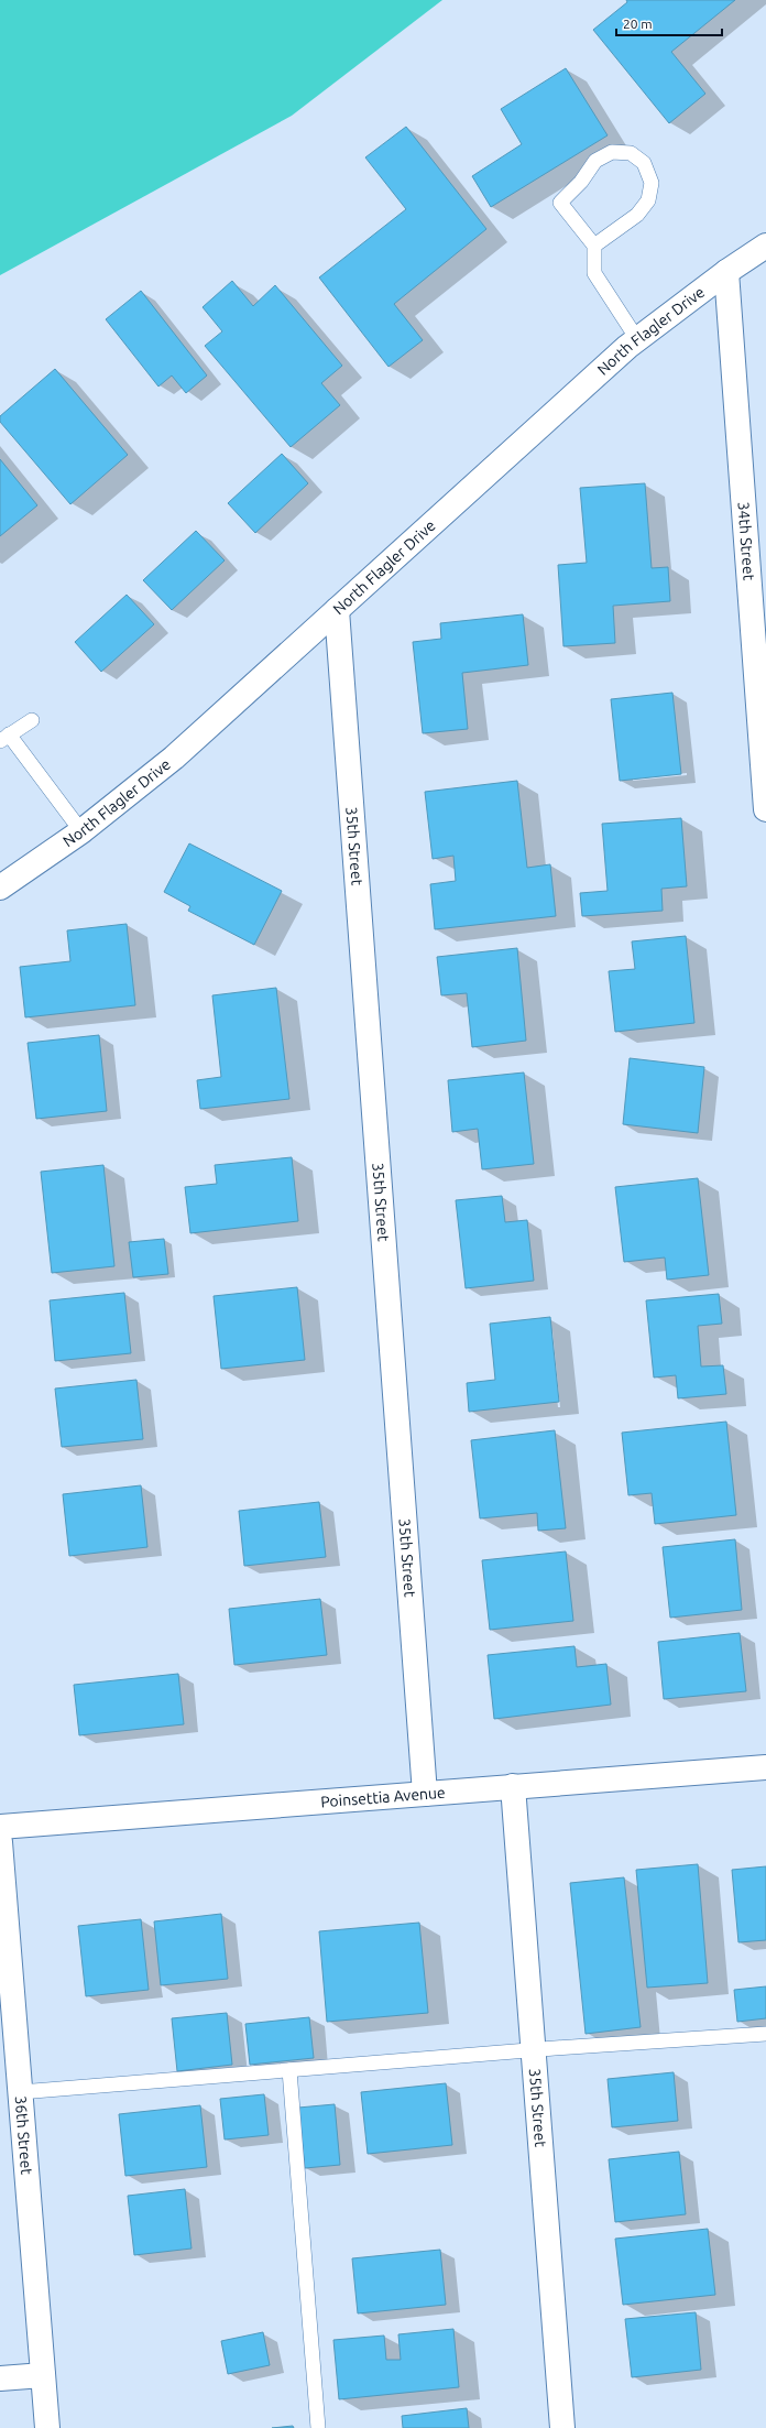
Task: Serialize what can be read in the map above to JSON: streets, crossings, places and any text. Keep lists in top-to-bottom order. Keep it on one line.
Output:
{"streets":{"street":["North Flagler Drive","34th Street","35th Street","Poinsettia Avenue","36th Street"]},"crossings":[["North Flagler Drive","34th Street"],["North Flagler Drive","35th Street"],["35th Street","Poinsettia Avenue"]],"scale_bar":"20 m"}
